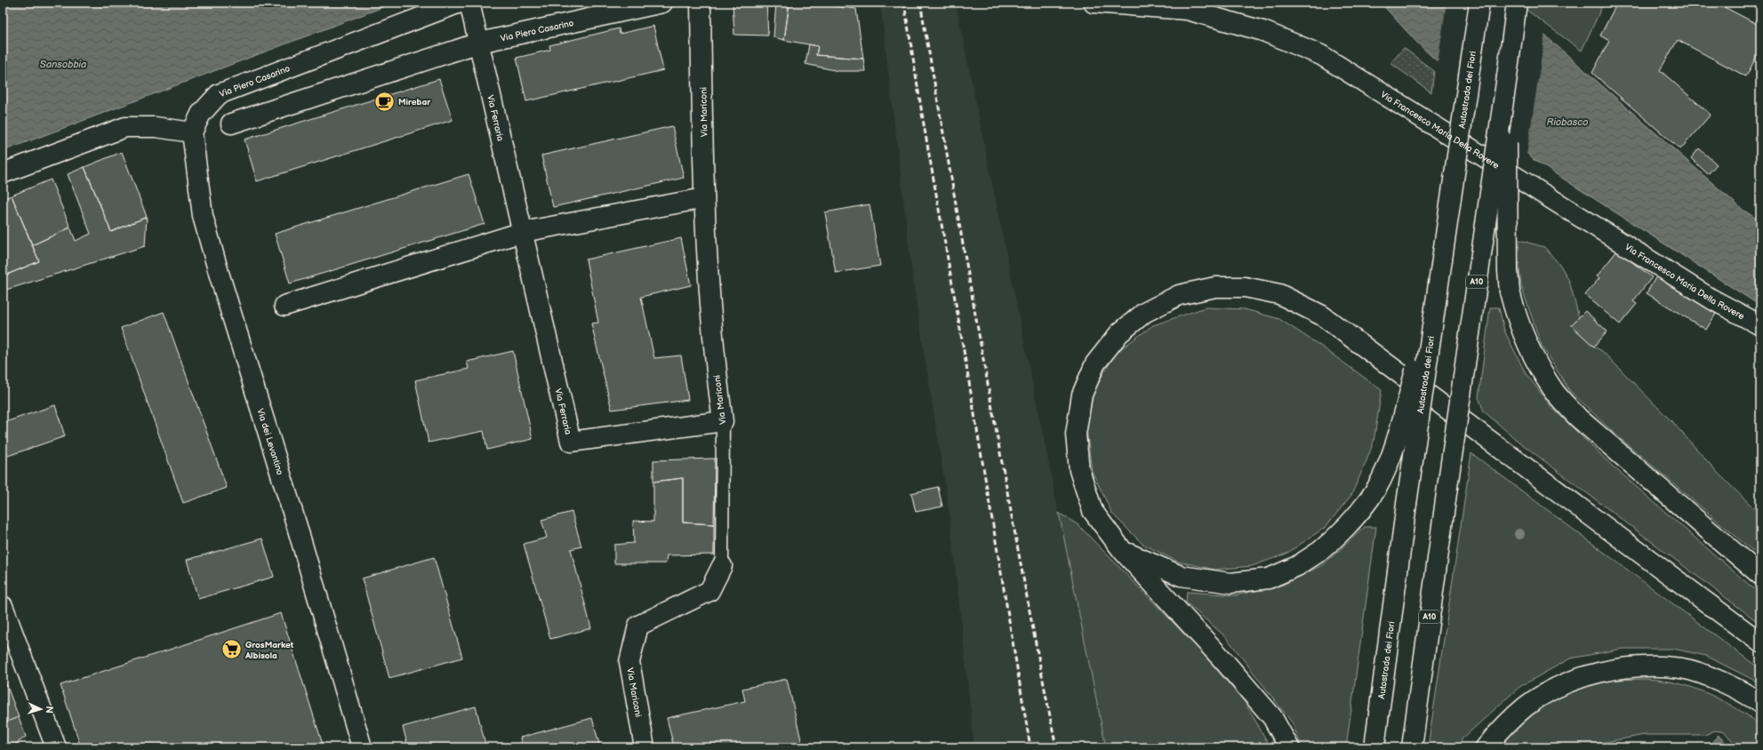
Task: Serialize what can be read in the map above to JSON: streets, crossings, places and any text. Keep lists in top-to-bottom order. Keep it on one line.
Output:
{"streets":{"main road":["Via Piero Casarino","Autostrada dei Fiori","Via Mariconi","Via Ferraria","Via Francesco Maria Della Rovere","A10","Via dei Levantino"]},"crossings":[["Via Piero Casarino","Via Ferraria"],["Via Piero Casarino","Via dei Levantino"],["Via Mariconi","Via Ferraria"]],"water":["Sansobbia","Riobasco"],"places":{"cafe":["Mirebar"],"supermarket":["GrosMarket Albisola"]},"north":"right"}
